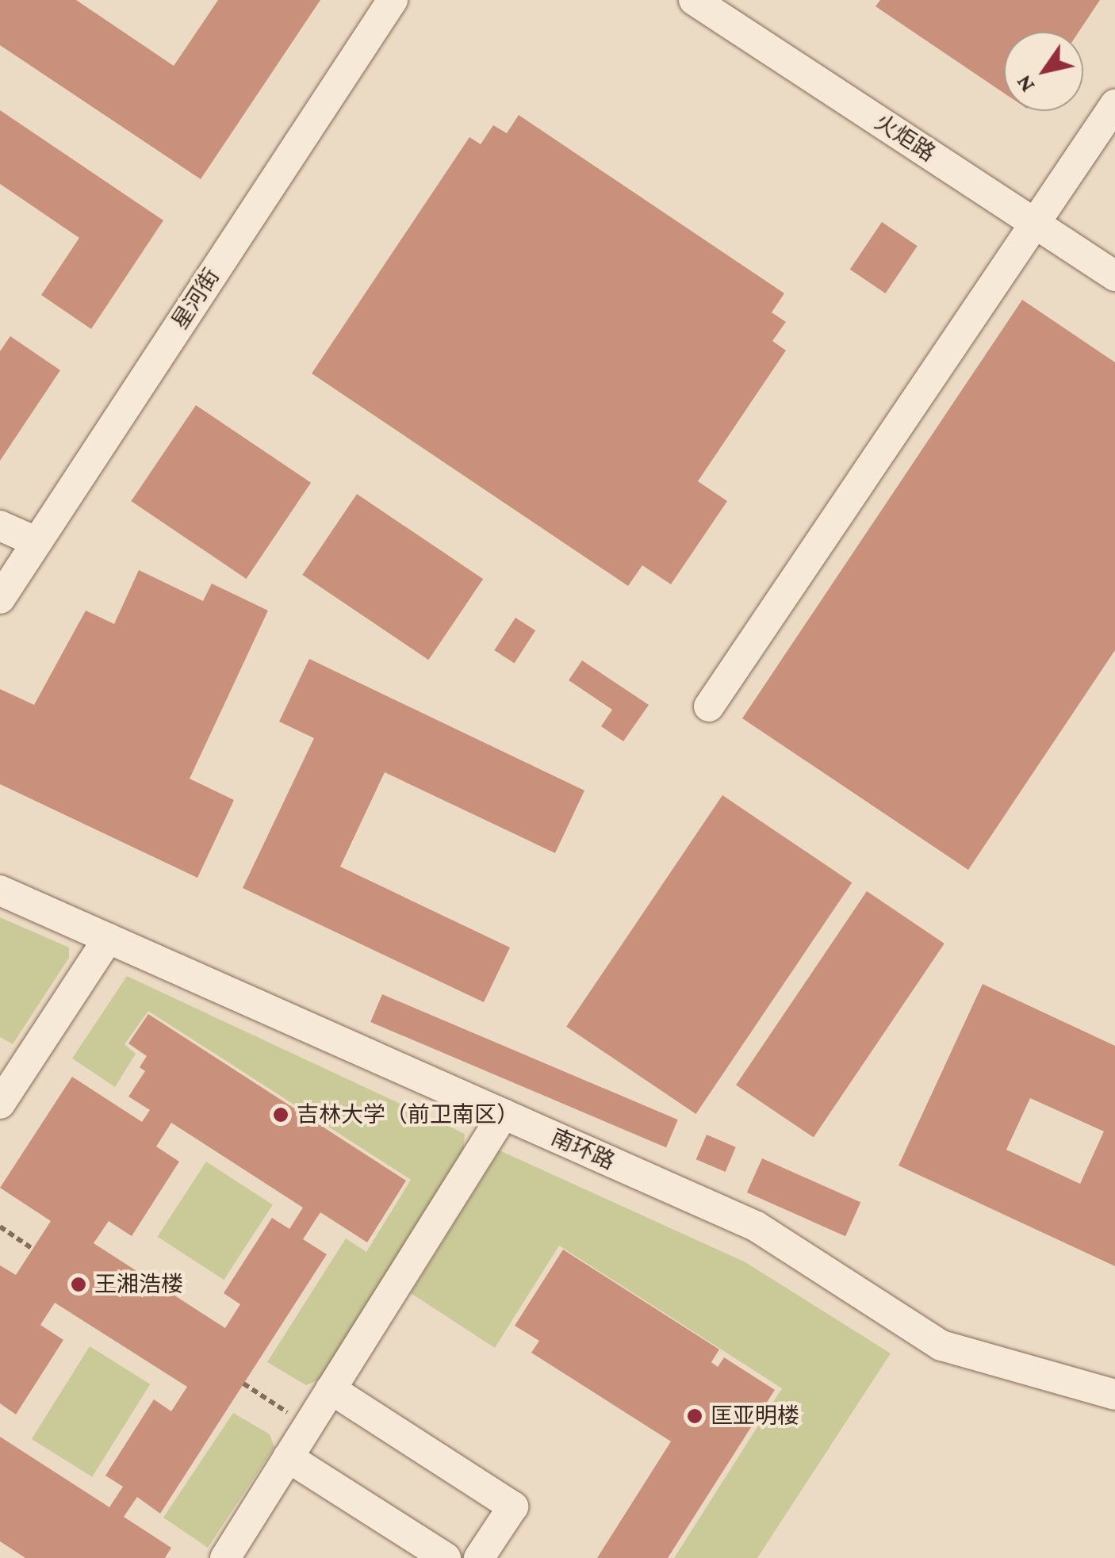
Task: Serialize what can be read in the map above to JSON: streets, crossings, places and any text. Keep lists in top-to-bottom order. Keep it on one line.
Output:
{"streets":{"street":["火炬路","星河街","南环路"]},"places":["吉林大学（前卫南区）","王湘浩楼","匡亚明楼"],"north":"bottom left"}
